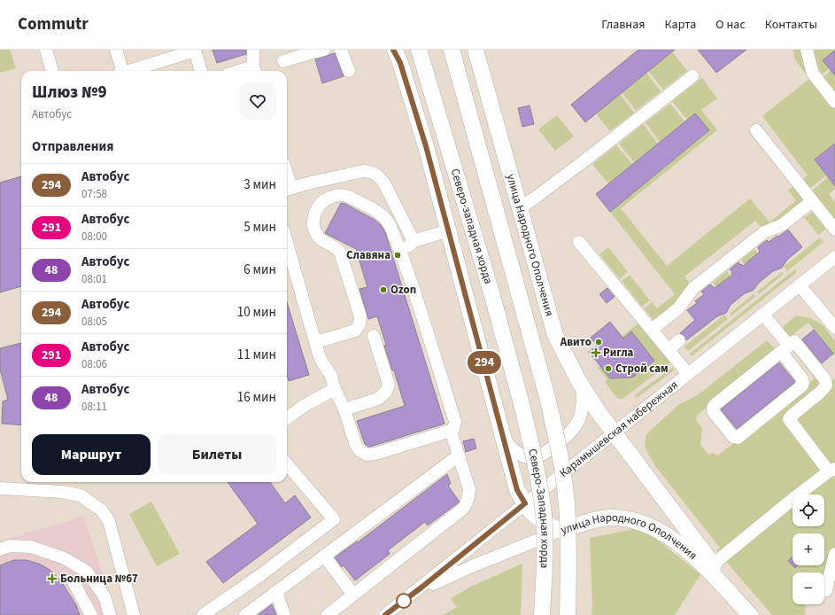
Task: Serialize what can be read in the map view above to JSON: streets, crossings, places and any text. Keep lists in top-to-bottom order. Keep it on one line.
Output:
{"streets":{"main road":["Северо-западная хорда","улица Народного Ополчения","Северо-Западная хорда"],"street":["Карамышевская набережная"]},"crossings":[["Северо-западная хорда","Северо-Западная хорда"],["улица Народного Ополчения","Карамышевская набережная"]],"places":{"other":["Славяна","Ozon","Авито","Строй сам"],"health":["Ригла","Больница №67"]},"lines":["bus line 294"],"page":{"header":"Commutr","nav":["Главная","Карта","О нас","Контакты"],"on_map":"294","heading":[["Шлюз №9","Автобус"],"Отправления"],"list":[{"mark":"294","name":"Автобус","note":"07:58","value":"3 мин"},{"mark":"291","name":"Автобус","note":"08:00","value":"5 мин"},{"mark":"48","name":"Автобус","note":"08:01","value":"6 мин"},{"mark":"294","name":"Автобус","note":"08:05","value":"10 мин"},{"mark":"291","name":"Автобус","note":"08:06","value":"11 мин"},{"mark":"48","name":"Автобус","note":"08:11","value":"16 мин"}],"buttons":["Маршрут","Билеты"],"map_buttons":["+","−"]}}
